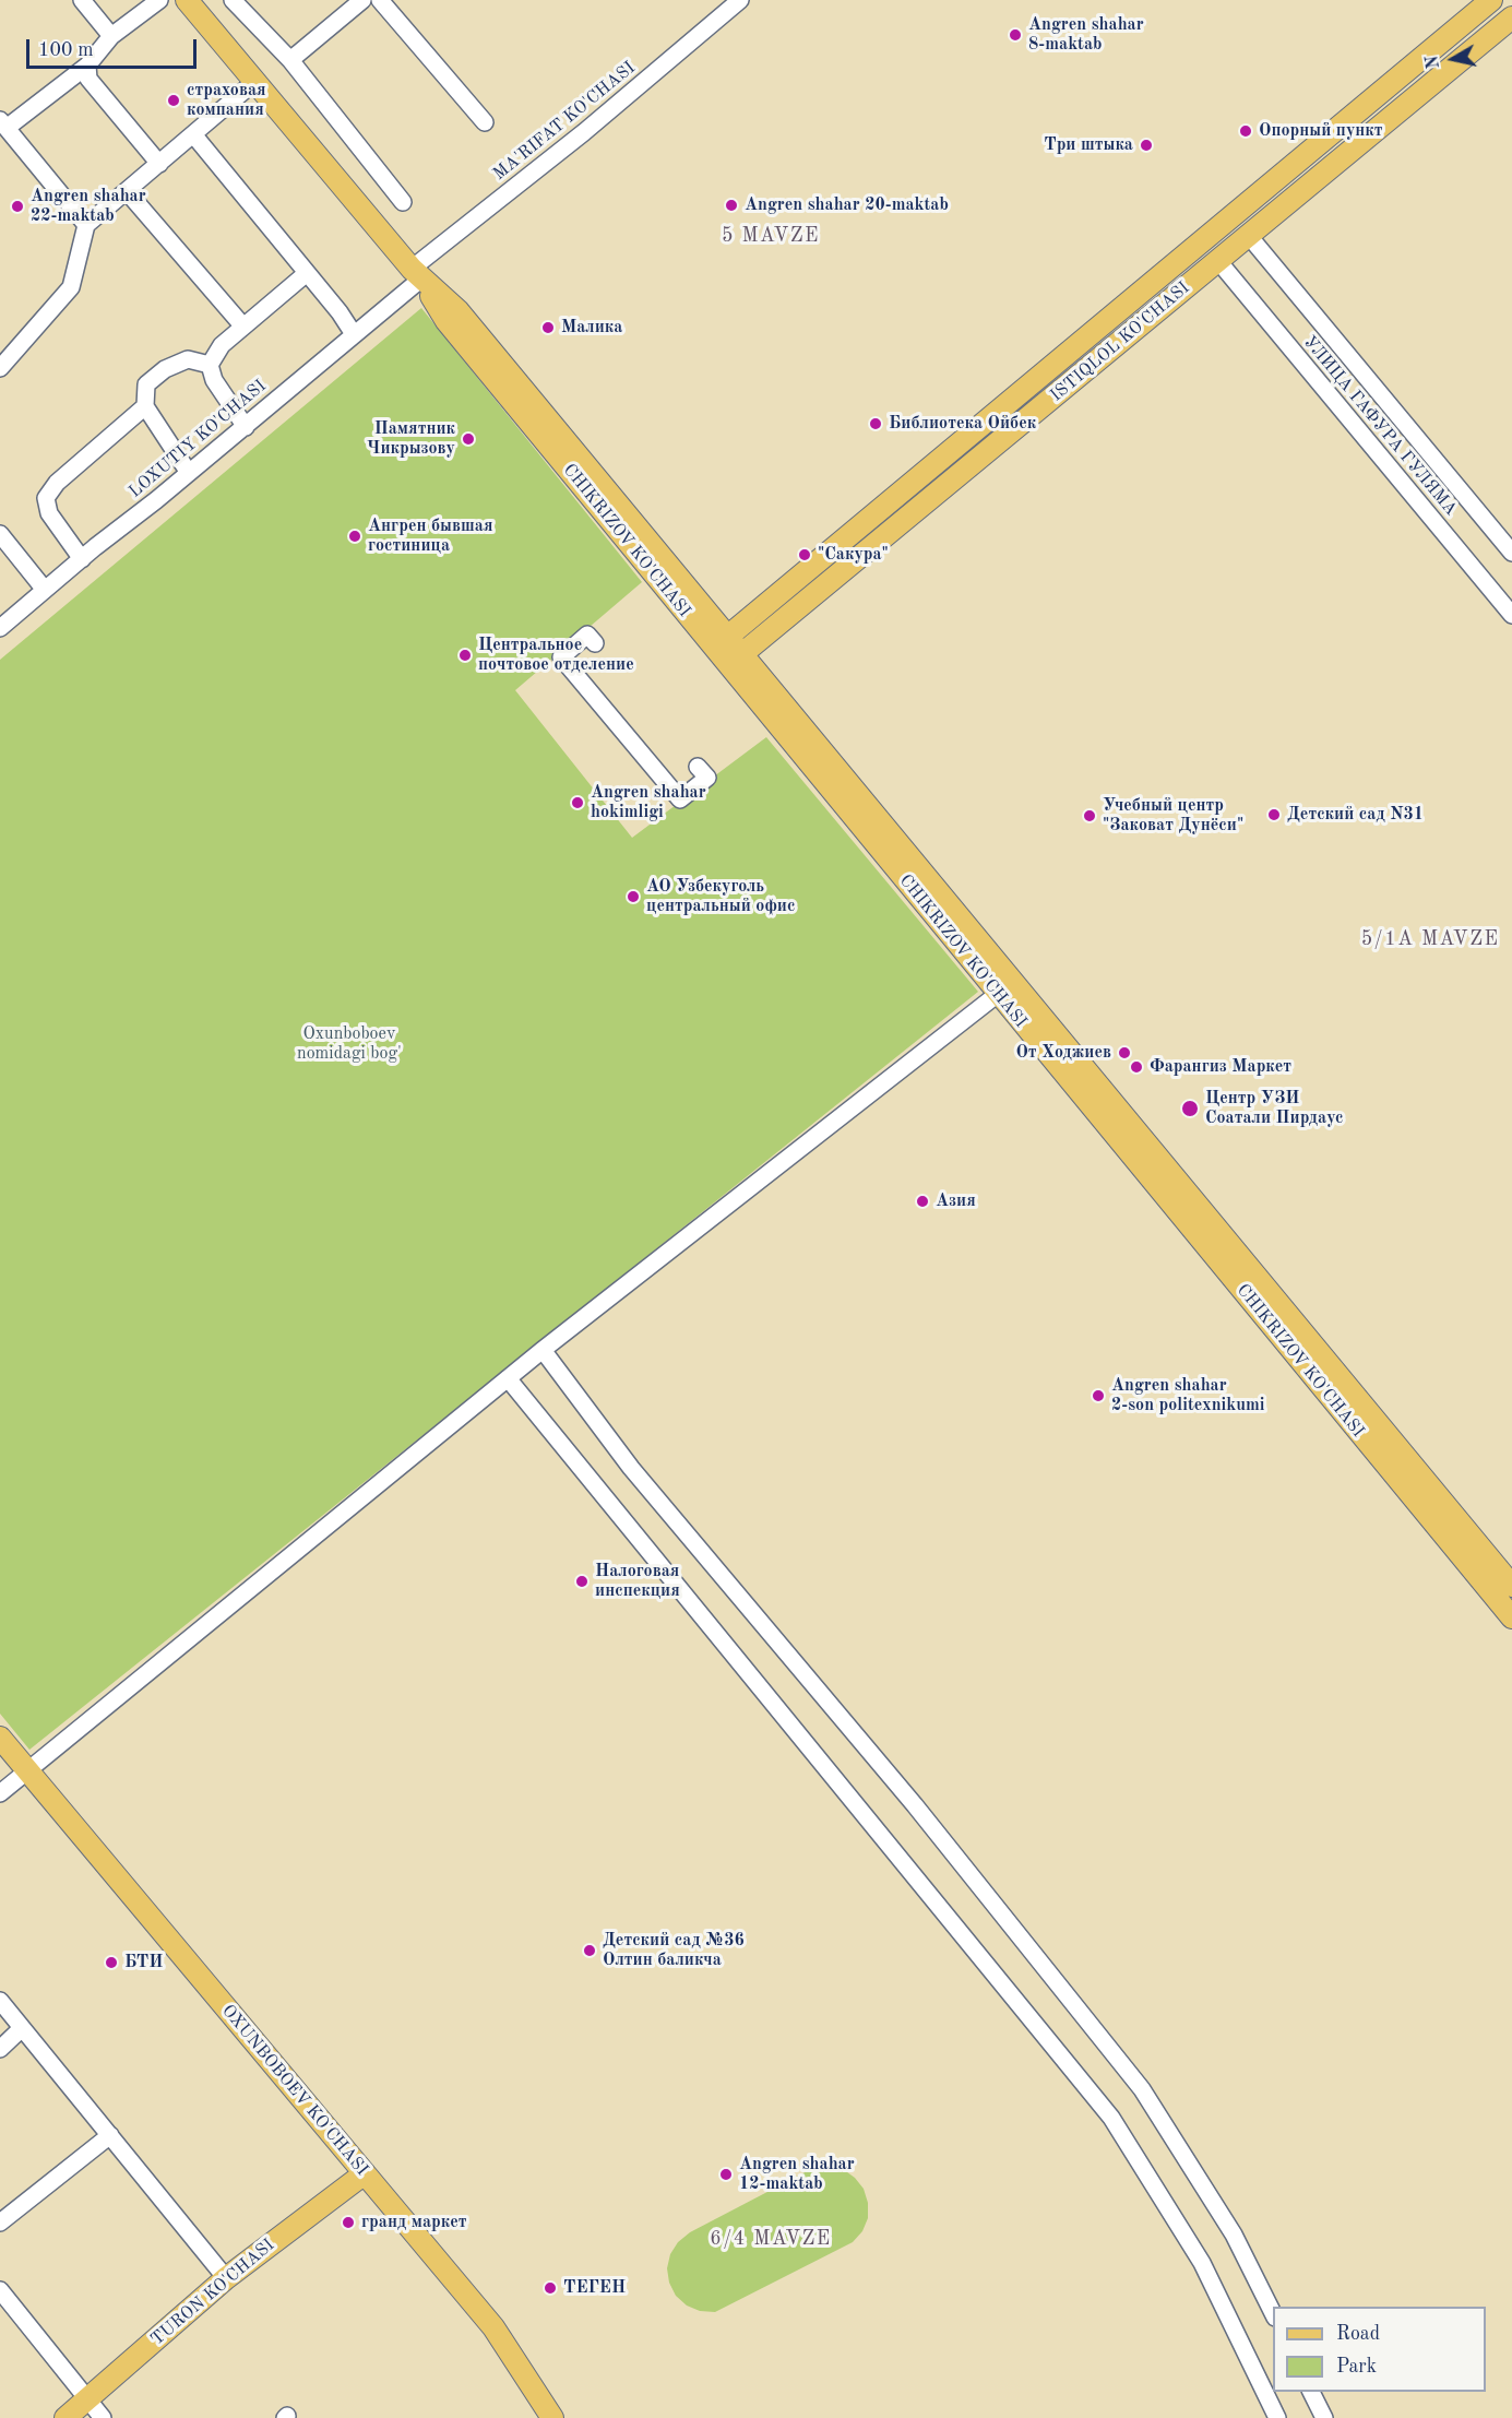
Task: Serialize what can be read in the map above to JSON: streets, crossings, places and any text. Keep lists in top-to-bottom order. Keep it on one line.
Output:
{"streets":{"main road":["ISTIQLOL KO'CHASI","CHIKRIZOV KO'CHASI","OXUNBOBOEV KO'CHASI","TURON KO'CHASI"],"street":["MA'RIFAT KO'CHASI","УЛИЦА ГАФУРА ГУЛЯМА","LOXUTIY KO'CHASI"]},"crossings":[["MA'RIFAT KO'CHASI","LOXUTIY KO'CHASI"],["MA'RIFAT KO'CHASI","CHIKRIZOV KO'CHASI"],["ISTIQLOL KO'CHASI","УЛИЦА ГАФУРА ГУЛЯМА"],["ISTIQLOL KO'CHASI","CHIKRIZOV KO'CHASI"],["LOXUTIY KO'CHASI","CHIKRIZOV KO'CHASI"],["OXUNBOBOEV KO'CHASI","TURON KO'CHASI"]],"districts":["5 MAVZE","5/1A MAVZE","6/4 MAVZE"],"parks":["Oxunboboev nomidagi bog'"],"places":["Angren shahar 8-maktab","страховая компания","Опорный пункт","Три штыка","Angren shahar 20-maktab","Angren shahar 22-maktab","Малика","Библиотека Ойбек","Памятник Чикрызову","Ангрен бывшая гостиница","\"Сакура\"","Центральное почтовое отделение","Angren shahar hokimligi","Детский сад N31","Учебный центр \"Заковат Дунёси\"","АО Узбекуголь центральный офис","От Ходжиев","Фарангиз Маркет","Центр УЗИ Соатали Пирдаус","Азия","Angren shahar 2-son politexnikumi","Налоговая инспекция","Детский сад №36 Олтин баликча","БТИ","Angren shahar 12-maktab","гранд маркет","ТЕГЕН"],"legend":["Road","Park"],"scale_bar":"100 m","north":"left"}
